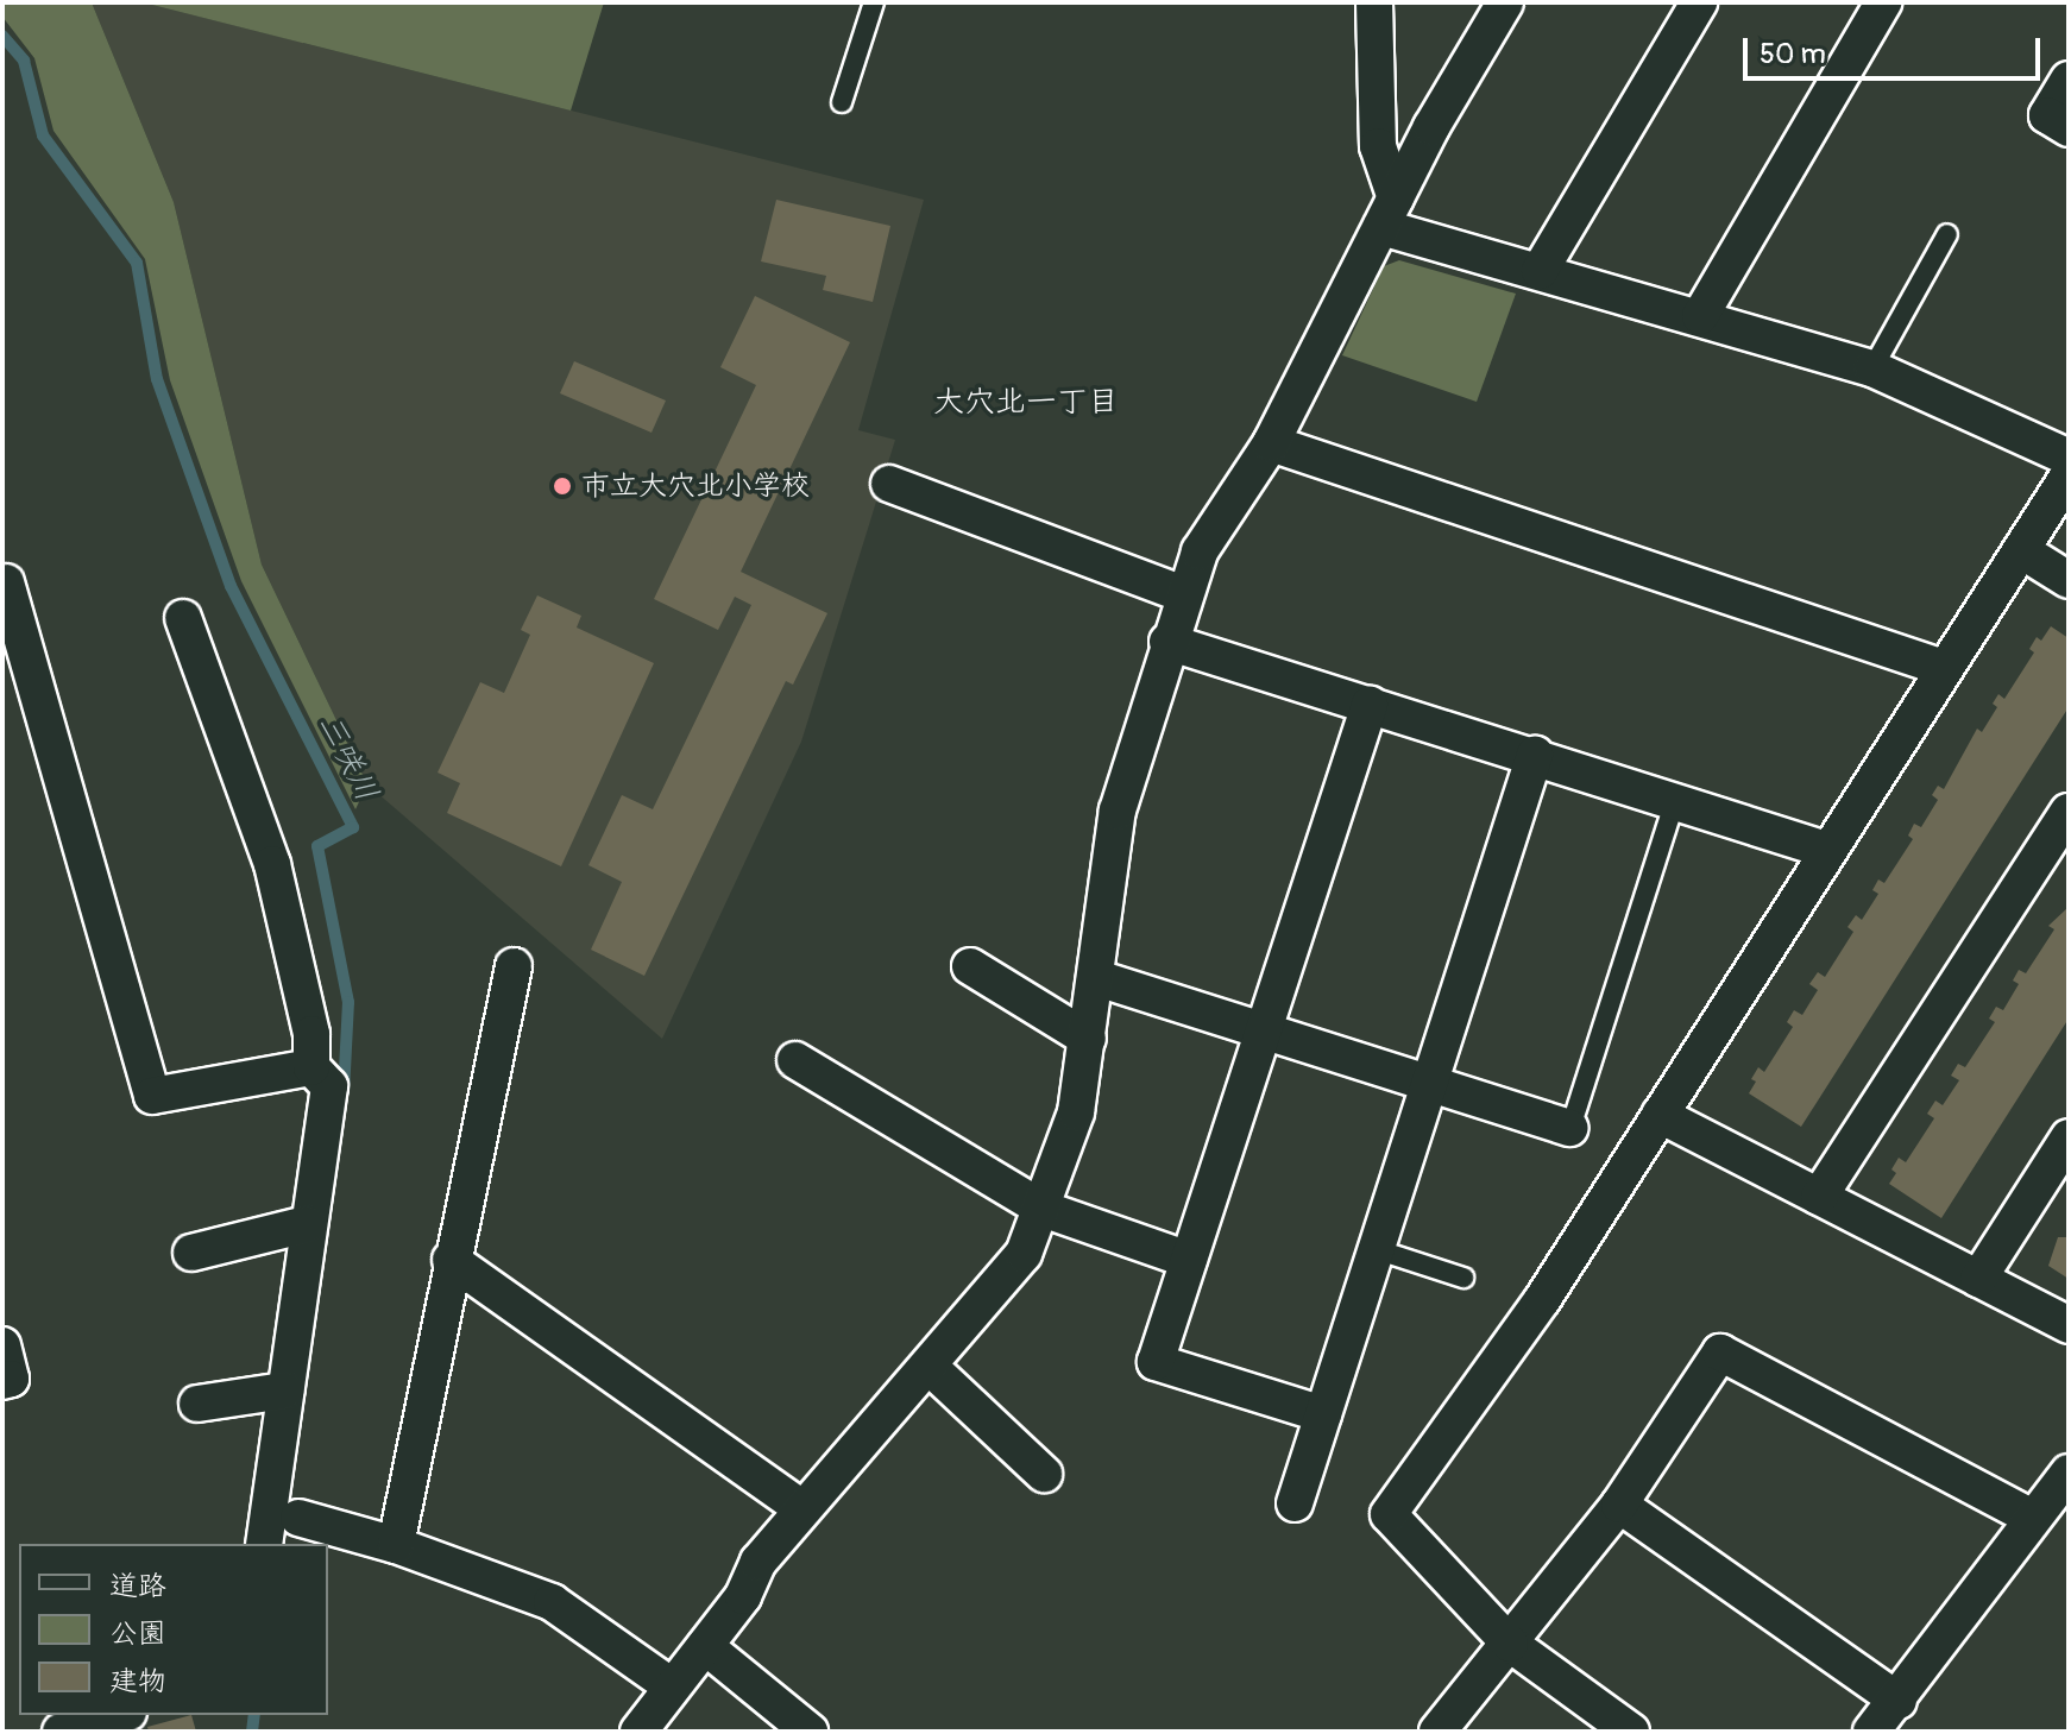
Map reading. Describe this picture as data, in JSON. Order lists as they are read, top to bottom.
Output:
{
  "districts": ["大穴北一丁目"],
  "water": ["三咲川"],
  "places": ["市立大穴北小学校"],
  "legend": ["道路", "公園", "建物"],
  "scale_bar": "50 m"
}
